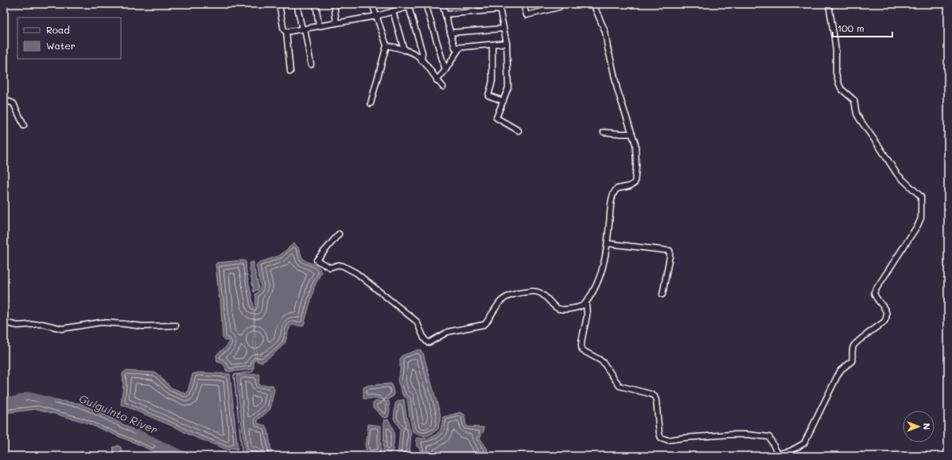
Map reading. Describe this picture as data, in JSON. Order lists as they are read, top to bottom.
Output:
{
  "water": ["Guiguinto River"],
  "legend": ["Road", "Water"],
  "scale_bar": "100 m",
  "north": "right"
}
